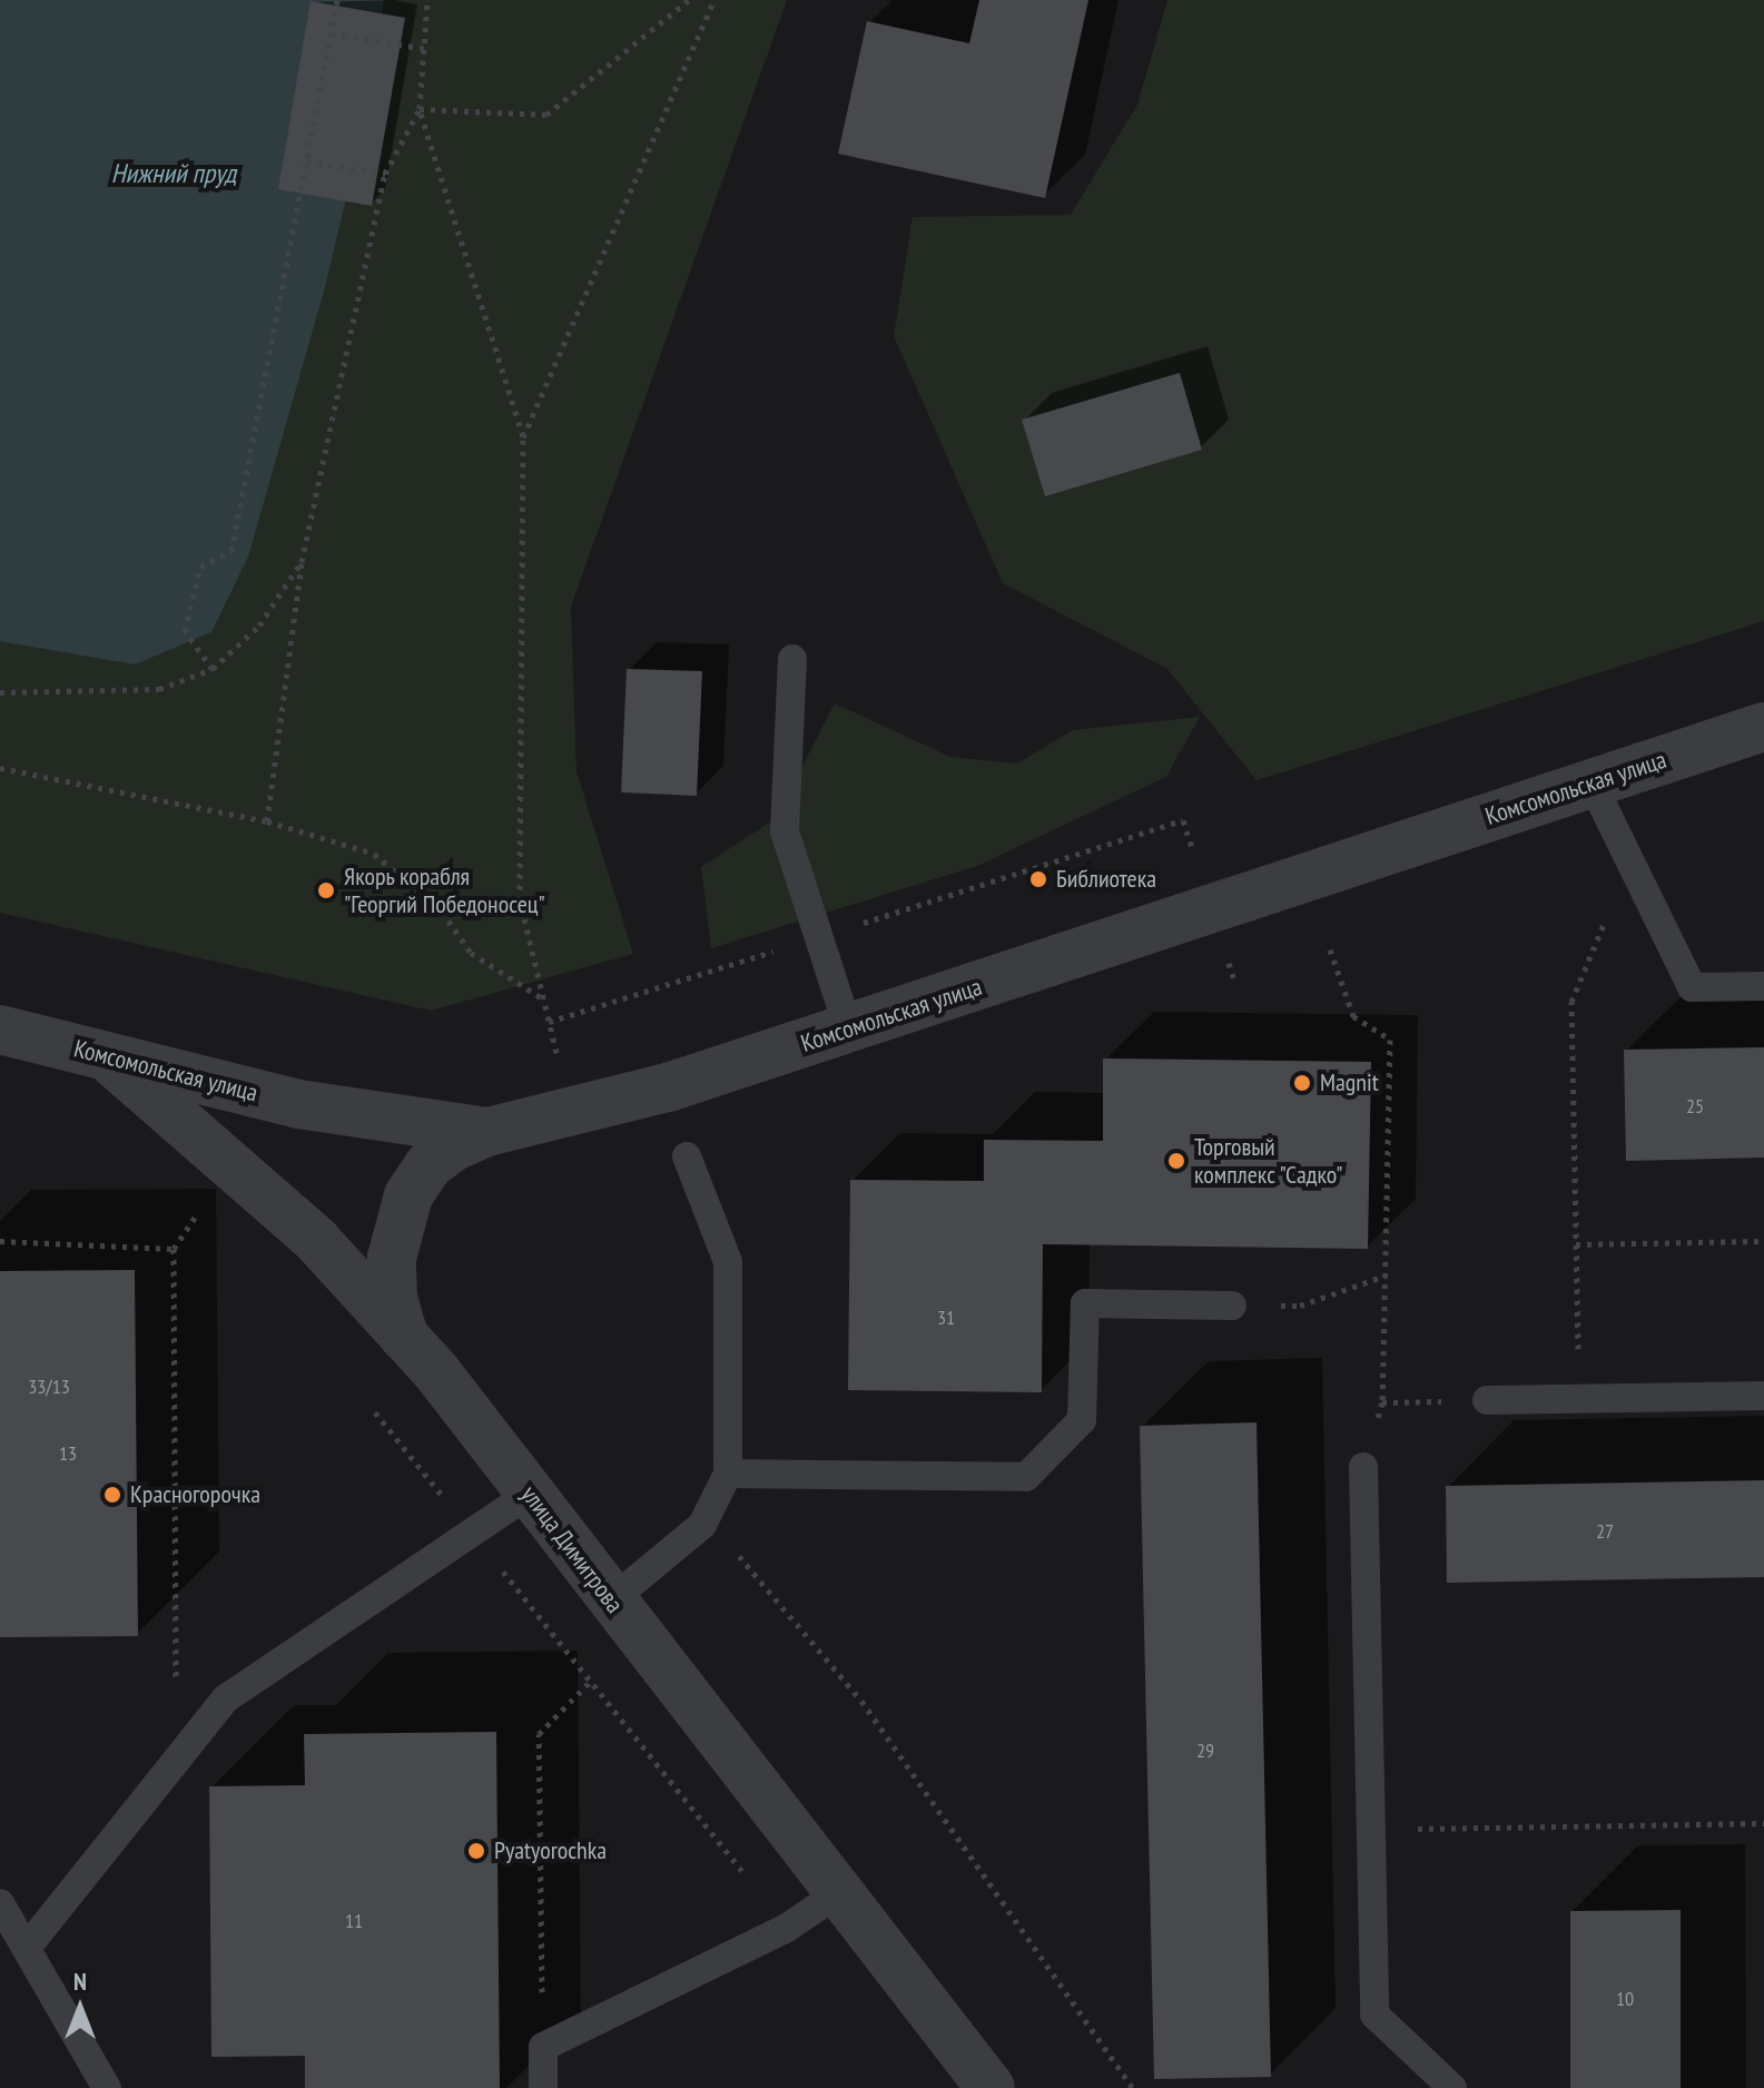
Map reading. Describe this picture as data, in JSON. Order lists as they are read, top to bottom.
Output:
{
  "streets": {
    "street": ["Комсомольская улица", "улица Димитрова"]
  },
  "crossings": [
    ["Комсомольская улица", "улица Димитрова"]
  ],
  "water": ["Нижний пруд"],
  "places": [
    "Библиотека",
    "Якорь корабля \"Георгий Победоносец\"",
    "Magnit",
    "Торговый комплекс \"Садко\"",
    "Красногорочка",
    "Pyatyorochka"
  ],
  "house_numbers": [
    "25",
    "31",
    "33/13",
    "13",
    "27",
    "29",
    "11",
    "10"
  ],
  "north": "top"
}
